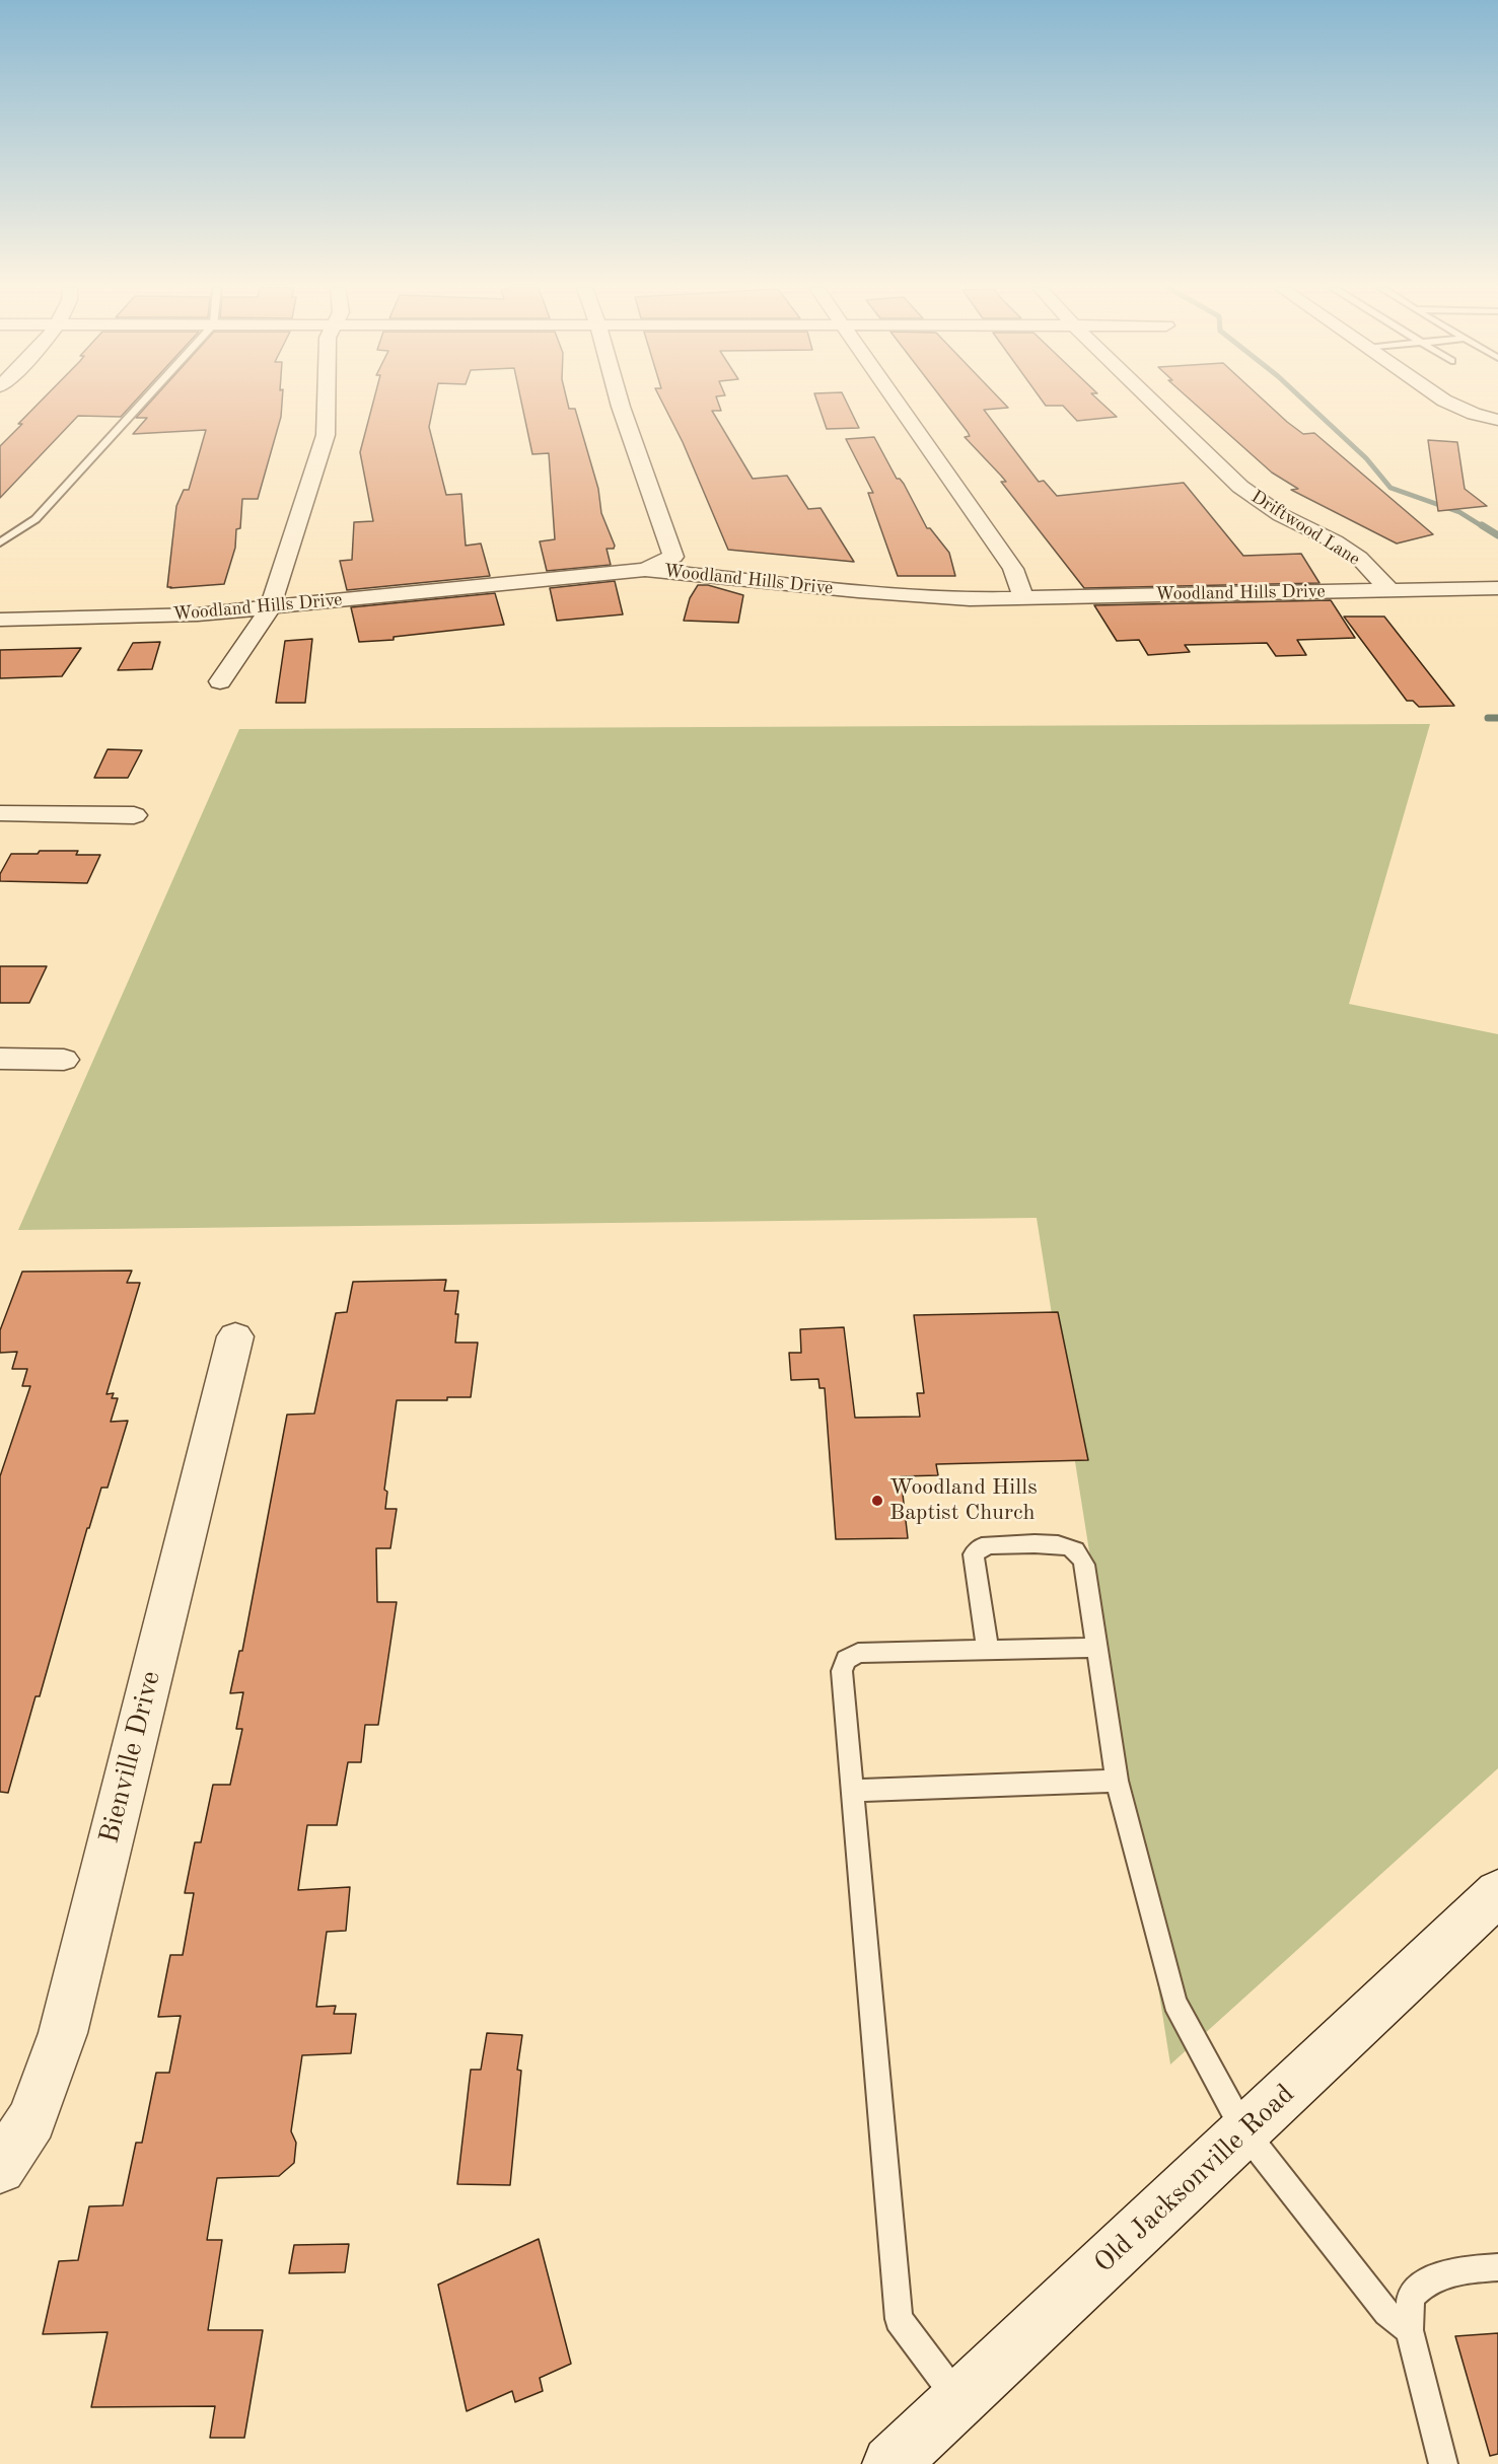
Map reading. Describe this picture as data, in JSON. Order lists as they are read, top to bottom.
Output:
{
  "streets": {
    "street": [
      "Driftwood Lane",
      "Woodland Hills Drive",
      "Bienville Drive",
      "Old Jacksonville Road"
    ]
  },
  "crossings": [
    ["Driftwood Lane", "Woodland Hills Drive"]
  ],
  "places": ["Woodland Hills Baptist Church"]
}
